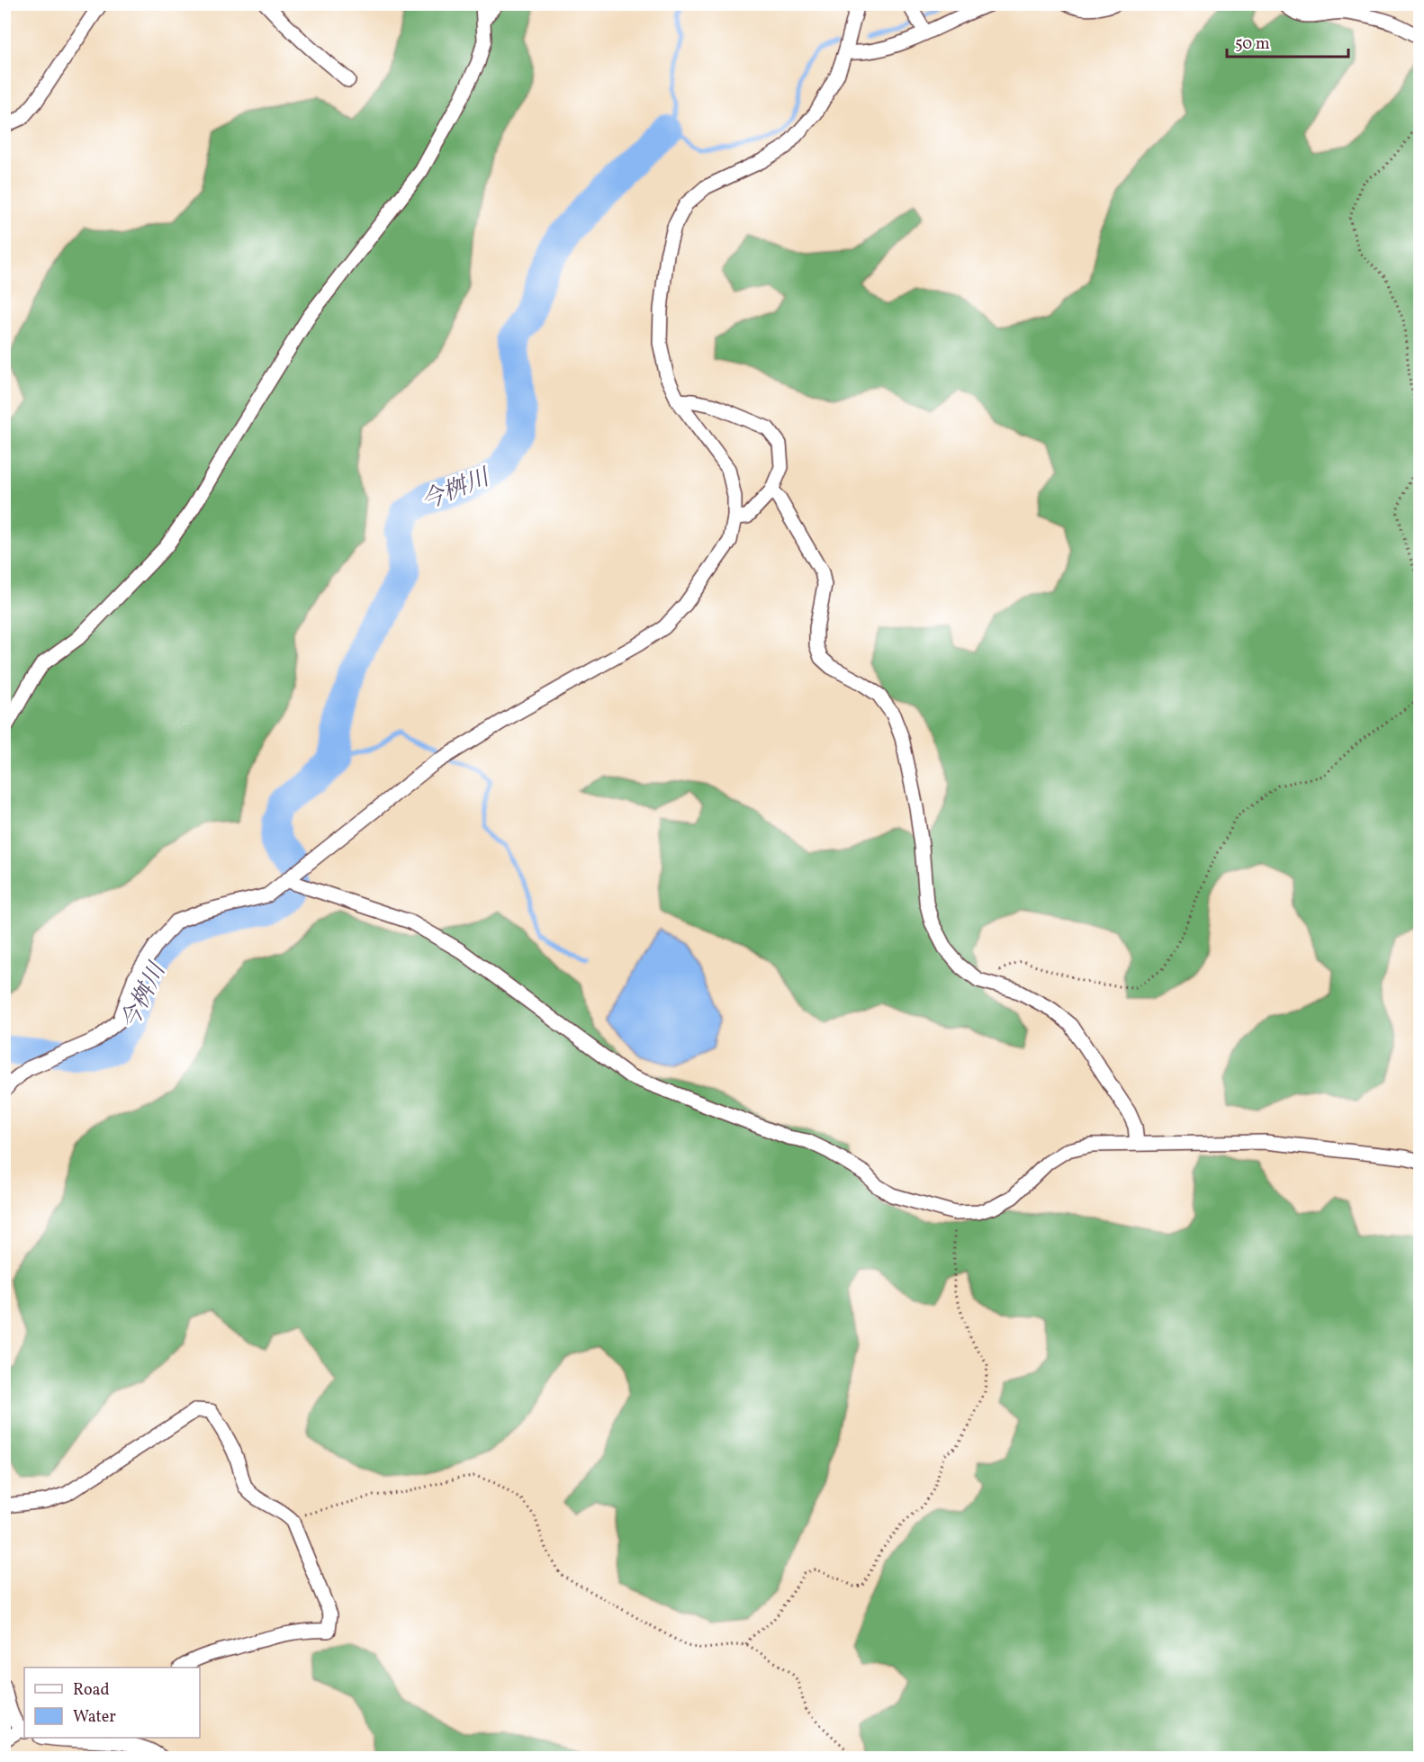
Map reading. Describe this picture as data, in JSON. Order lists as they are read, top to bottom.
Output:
{
  "water": ["今桝川"],
  "legend": ["Road", "Water"],
  "scale_bar": "50 m"
}
